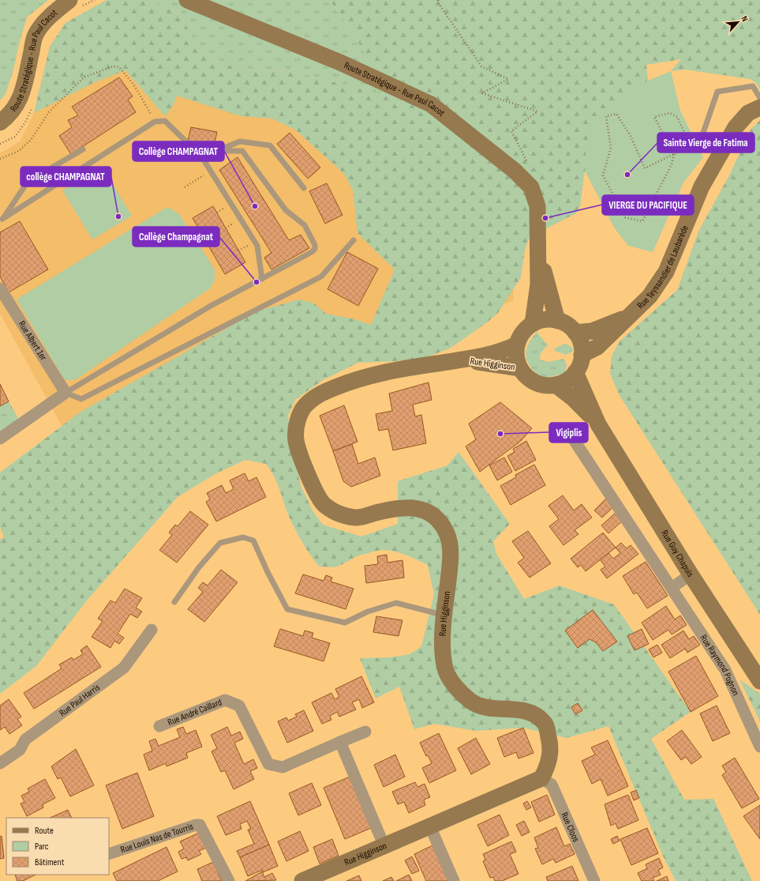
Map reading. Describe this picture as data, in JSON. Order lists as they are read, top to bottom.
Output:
{
  "streets": {
    "street": [
      "Route Stratégique - Rue Paul Cacot",
      "Rue Teyssandier de Laubarède",
      "Rue Albert 1er",
      "Rue Higginson",
      "Rue Guy Chapuis",
      "Rue Raymond Pognon",
      "Rue Paul Harris",
      "Rue André Caillard",
      "Rue Cloos",
      "Rue Louis Nas de Tourris"
    ]
  },
  "crossings": [
    ["Route Stratégique - Rue Paul Cacot", "Rue Teyssandier de Laubarède"],
    ["Route Stratégique - Rue Paul Cacot", "Rue Higginson"],
    ["Route Stratégique - Rue Paul Cacot", "Rue Guy Chapuis"],
    ["Rue Teyssandier de Laubarède", "Rue Higginson"],
    ["Rue Teyssandier de Laubarède", "Rue Guy Chapuis"],
    ["Rue Higginson", "Rue Guy Chapuis"],
    ["Rue Higginson", "Rue Cloos"]
  ],
  "places": [
    "Sainte Vierge de Fatima",
    "Collège CHAMPAGNAT",
    "collège CHAMPAGNAT",
    "VIERGE DU PACIFIQUE",
    "Collège Champagnat",
    "Vigiplis"
  ],
  "legend": ["Route", "Parc", "Bâtiment"],
  "north": "top right"
}
